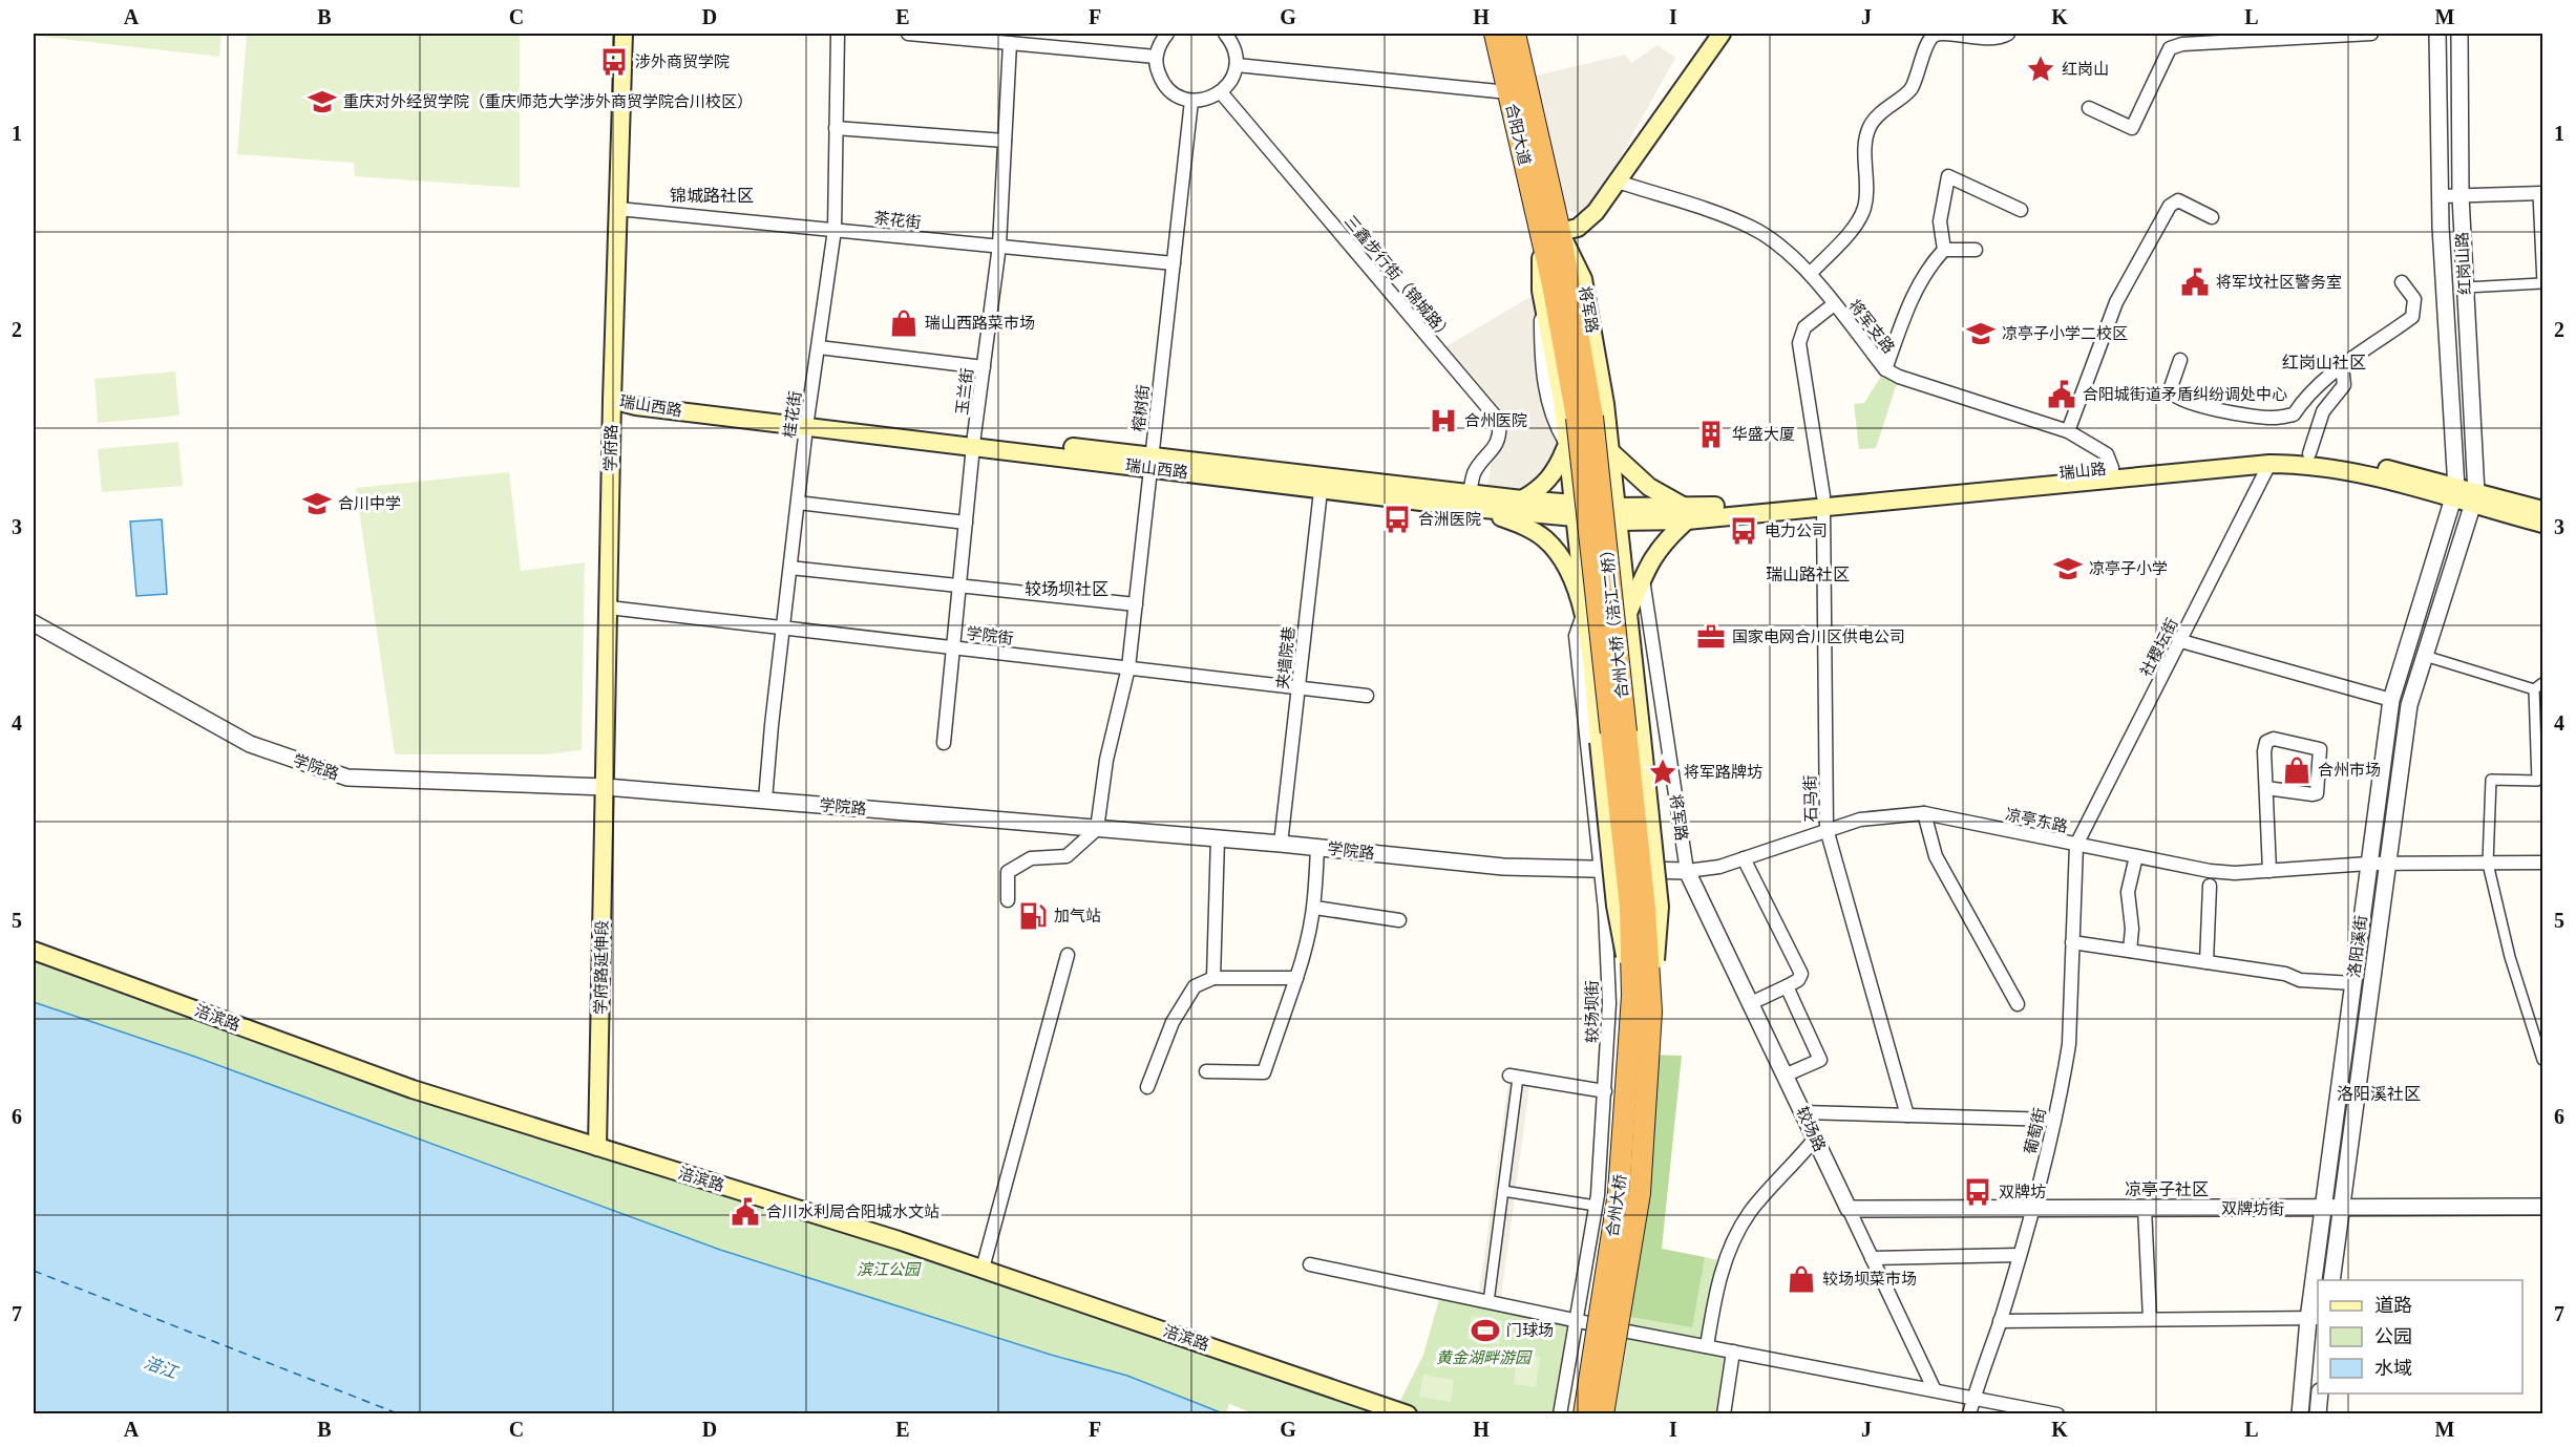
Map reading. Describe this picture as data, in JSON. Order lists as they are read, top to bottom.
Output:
{
  "streets": {
    "highway": ["合阳大道", "合州大桥（涪江二桥）", "合州大桥"],
    "main road": [
      "将军路",
      "瑞山西路",
      "学府路",
      "瑞山路",
      "学府路延伸段",
      "涪滨路"
    ],
    "street": [
      "茶花街",
      "红岗山路",
      "三鑫步行街（锦城路）",
      "将军支路",
      "玉兰街",
      "榕树街",
      "桂花街",
      "学院街",
      "社稷坛街",
      "夹墙院巷",
      "学院路",
      "石马街",
      "凉亭东路",
      "洛阳溪街",
      "较场坝街",
      "较场路",
      "葡萄街",
      "双牌坊街"
    ]
  },
  "crossings": [
    ["合阳大道", "将军路"],
    ["合阳大道", "合州大桥（涪江二桥）"],
    ["茶花街", "玉兰街"],
    ["茶花街", "榕树街"],
    ["茶花街", "桂花街"],
    ["茶花街", "学府路"],
    ["红岗山路", "瑞山路"],
    ["红岗山路", "洛阳溪街"],
    ["三鑫步行街（锦城路）", "瑞山西路"],
    ["将军路", "瑞山西路"],
    ["将军路", "瑞山路"],
    ["将军路", "合州大桥（涪江二桥）"],
    ["将军路", "学院路"],
    ["将军路", "凉亭东路"],
    ["将军路", "较场路"],
    ["将军路", "合州大桥"],
    ["将军支路", "瑞山路"],
    ["将军支路", "石马街"],
    ["玉兰街", "瑞山西路"],
    ["玉兰街", "学院街"],
    ["瑞山西路", "榕树街"],
    ["瑞山西路", "桂花街"],
    ["瑞山西路", "学府路"],
    ["瑞山西路", "瑞山路"],
    ["瑞山西路", "夹墙院巷"],
    ["榕树街", "学院街"],
    ["榕树街", "学院路"],
    ["桂花街", "学院街"],
    ["桂花街", "学院路"],
    ["学府路", "学院街"],
    ["学府路", "学院路"],
    ["学府路", "学府路延伸段"],
    ["瑞山路", "社稷坛街"],
    ["瑞山路", "石马街"],
    ["瑞山路", "洛阳溪街"],
    ["合州大桥（涪江二桥）", "合州大桥"],
    ["学院街", "夹墙院巷"],
    ["社稷坛街", "凉亭东路"],
    ["社稷坛街", "葡萄街"],
    ["夹墙院巷", "学院路"],
    ["学院路", "凉亭东路"],
    ["学院路", "学府路延伸段"],
    ["学院路", "较场坝街"],
    ["学院路", "较场路"],
    ["石马街", "凉亭东路"],
    ["凉亭东路", "洛阳溪街"],
    ["凉亭东路", "较场路"],
    ["凉亭东路", "葡萄街"],
    ["洛阳溪街", "双牌坊街"],
    ["学府路延伸段", "涪滨路"],
    ["较场路", "双牌坊街"],
    ["葡萄街", "双牌坊街"]
  ],
  "districts": [
    "锦城路社区",
    "红岗山社区",
    "瑞山路社区",
    "较场坝社区",
    "洛阳溪社区",
    "凉亭子社区"
  ],
  "water": ["涪江"],
  "parks": ["滨江公园", "黄金湖畔游园"],
  "places": {
    "bus stop": [
      "涉外商贸学院",
      "合洲医院",
      "电力公司",
      "双牌坊"
    ],
    "place": ["红岗山", "将军路牌坊"],
    "school or university": [
      "重庆对外经贸学院（重庆师范大学涉外商贸学院合川校区）",
      "凉亭子小学二校区",
      "合川中学",
      "凉亭子小学"
    ],
    "public building": ["将军坟社区警务室", "合阳城街道矛盾纠纷调处中心", "合川水利局合阳城水文站"],
    "shop": ["瑞山西路菜市场", "合州市场", "较场坝菜市场"],
    "hospital": ["合州医院"],
    "building": ["华盛大厦"],
    "office": ["国家电网合川区供电公司"],
    "fuel station": ["加气站"],
    "sports": ["门球场"]
  },
  "legend": ["道路", "公园", "水域"],
  "grid": {
    "columns": [
      "A",
      "B",
      "C",
      "D",
      "E",
      "F",
      "G",
      "H",
      "I",
      "J",
      "K",
      "L",
      "M"
    ],
    "rows": [
      "1",
      "2",
      "3",
      "4",
      "5",
      "6",
      "7"
    ]
  }
}
